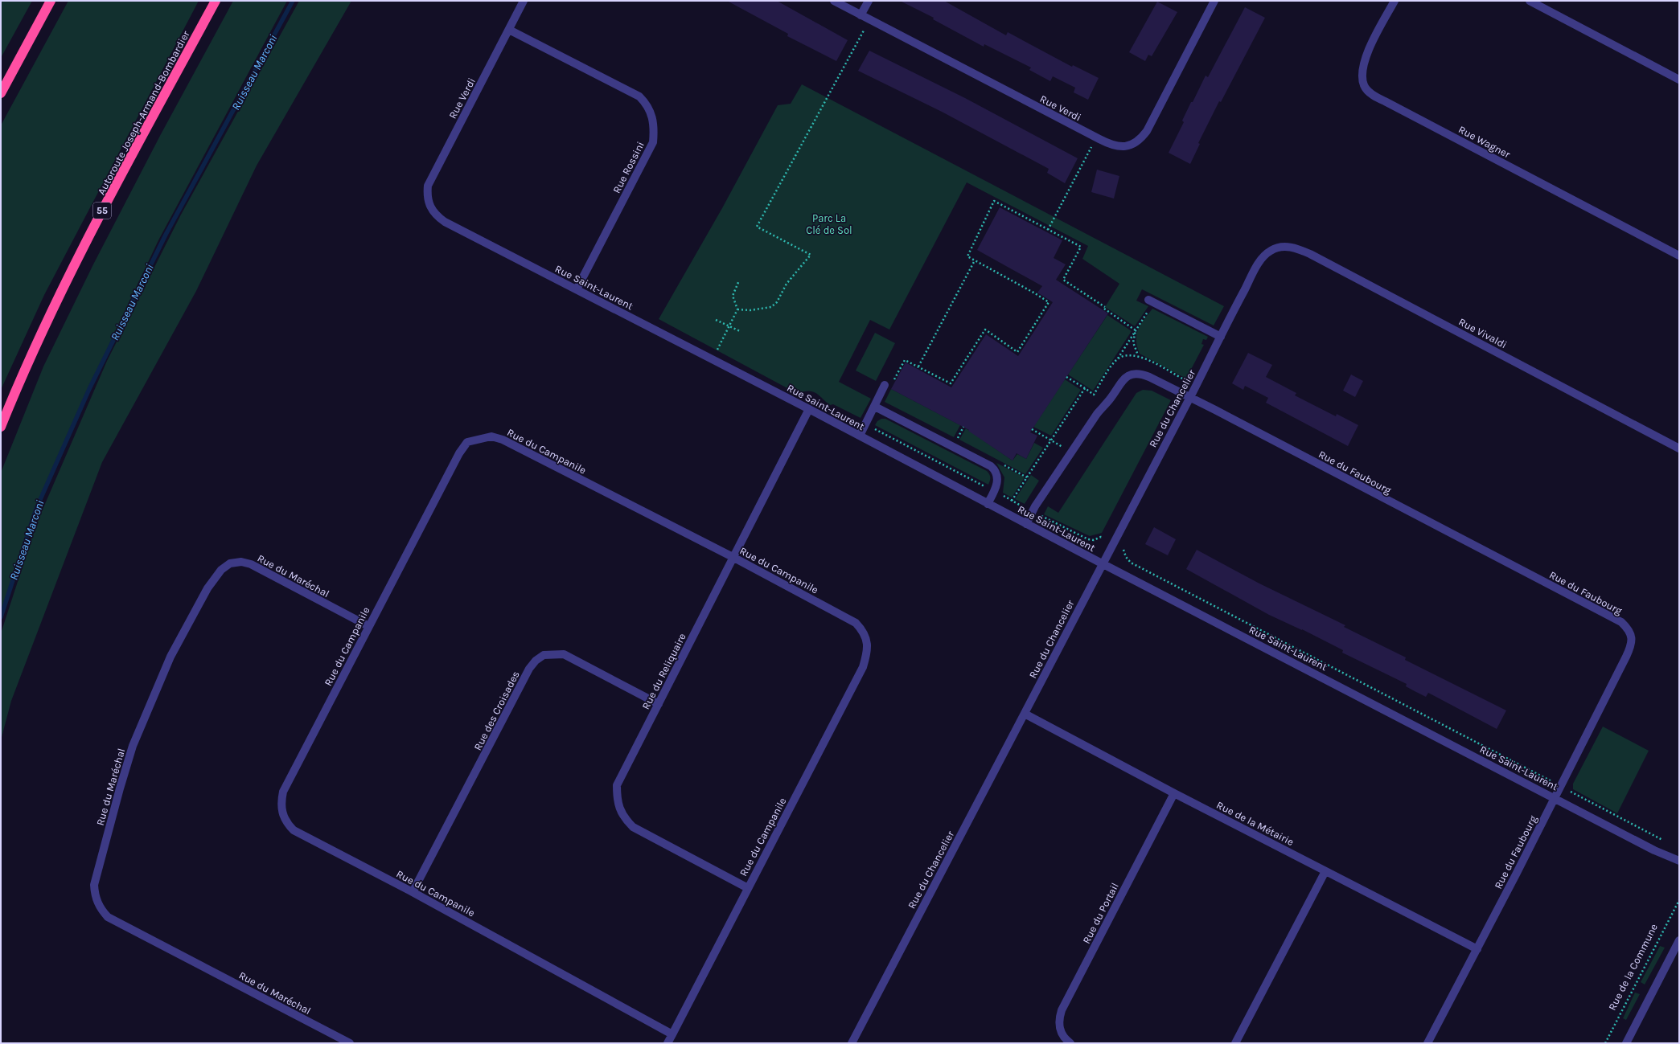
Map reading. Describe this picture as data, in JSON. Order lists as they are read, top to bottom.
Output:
{
  "streets": {
    "highway": ["Autoroute Joseph-Armand-Bombardier", "55"],
    "street": [
      "Rue Verdi",
      "Rue Wagner",
      "Rue Rossini",
      "Rue Saint-Laurent",
      "Rue Vivaldi",
      "Rue du Chancelier",
      "Rue du Campanile",
      "Rue du Faubourg",
      "Rue du Maréchal",
      "Rue du Reliquaire",
      "Rue des Croisades",
      "Rue de la Métairie",
      "Rue du Portail"
    ],
    "path": ["Rue de la Commune"]
  },
  "crossings": [
    ["Rue Verdi", "Rue Rossini"],
    ["Rue Verdi", "Rue Saint-Laurent"],
    ["Rue Rossini", "Rue Saint-Laurent"],
    ["Rue Saint-Laurent", "Rue du Chancelier"],
    ["Rue Saint-Laurent", "Rue du Faubourg"],
    ["Rue Saint-Laurent", "Rue du Reliquaire"],
    ["Rue Vivaldi", "Rue du Chancelier"],
    ["Rue du Chancelier", "Rue du Faubourg"],
    ["Rue du Chancelier", "Rue de la Métairie"],
    ["Rue du Campanile", "Rue du Maréchal"],
    ["Rue du Campanile", "Rue du Reliquaire"],
    ["Rue du Campanile", "Rue des Croisades"],
    ["Rue du Faubourg", "Rue de la Métairie"],
    ["Rue du Reliquaire", "Rue des Croisades"],
    ["Rue de la Métairie", "Rue du Portail"]
  ],
  "water": ["Ruisseau Marconi"],
  "parks": ["Parc La Clé de Sol"]
}
